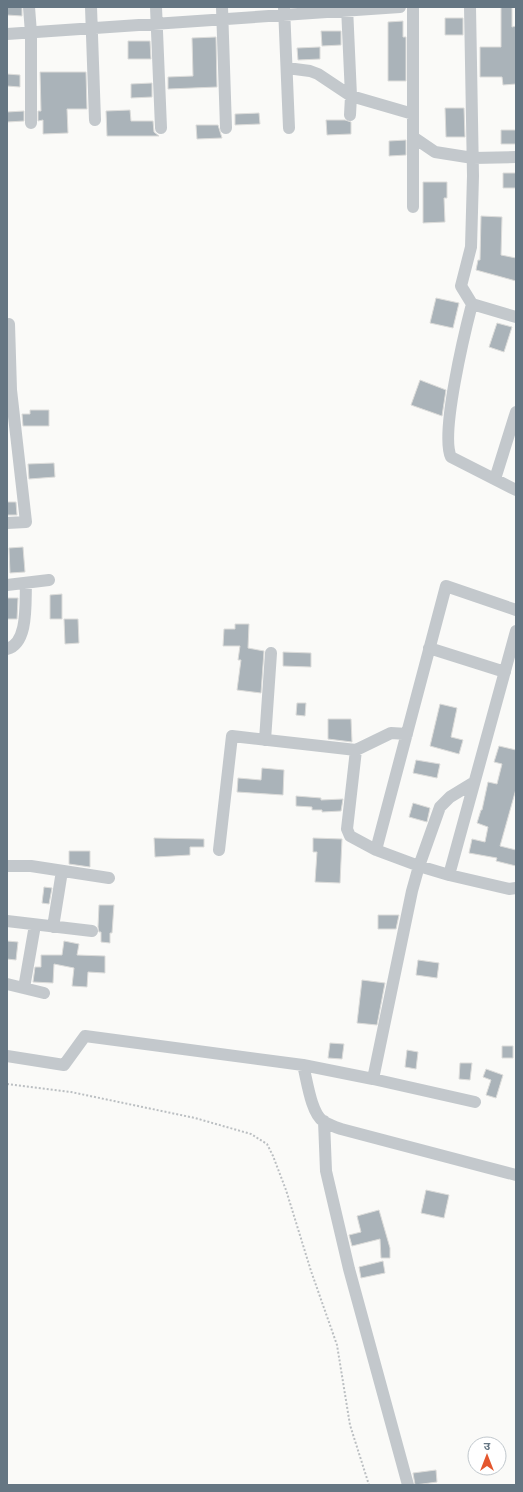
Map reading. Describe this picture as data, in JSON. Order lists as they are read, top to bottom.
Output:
{
  "north": "top"
}
